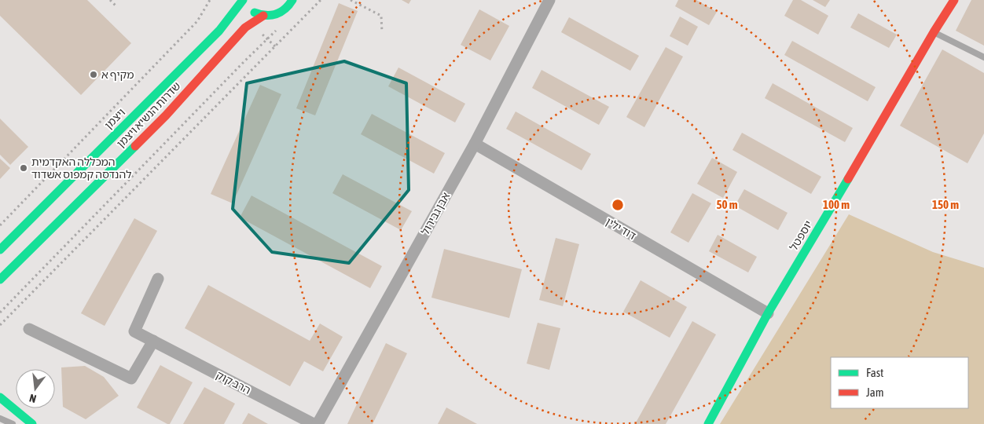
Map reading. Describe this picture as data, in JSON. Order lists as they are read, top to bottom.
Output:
{
  "streets": {
    "street": [
      "שדרות הנשיא ויצמן",
      "ויצמן",
      "אבן גבירול",
      "דוד ילין",
      "יוספטל",
      "הרב קוק"
    ]
  },
  "crossings": [
    ["אבן גבירול", "דוד ילין"],
    ["דוד ילין", "יוספטל"]
  ],
  "places": ["מקיף א", "המכללה האקדמית להנדסה קמפוס אשדוד"],
  "legend": ["Fast", "Jam"],
  "north": "bottom",
  "rings": ["50 m", "100 m", "150 m"]
}
